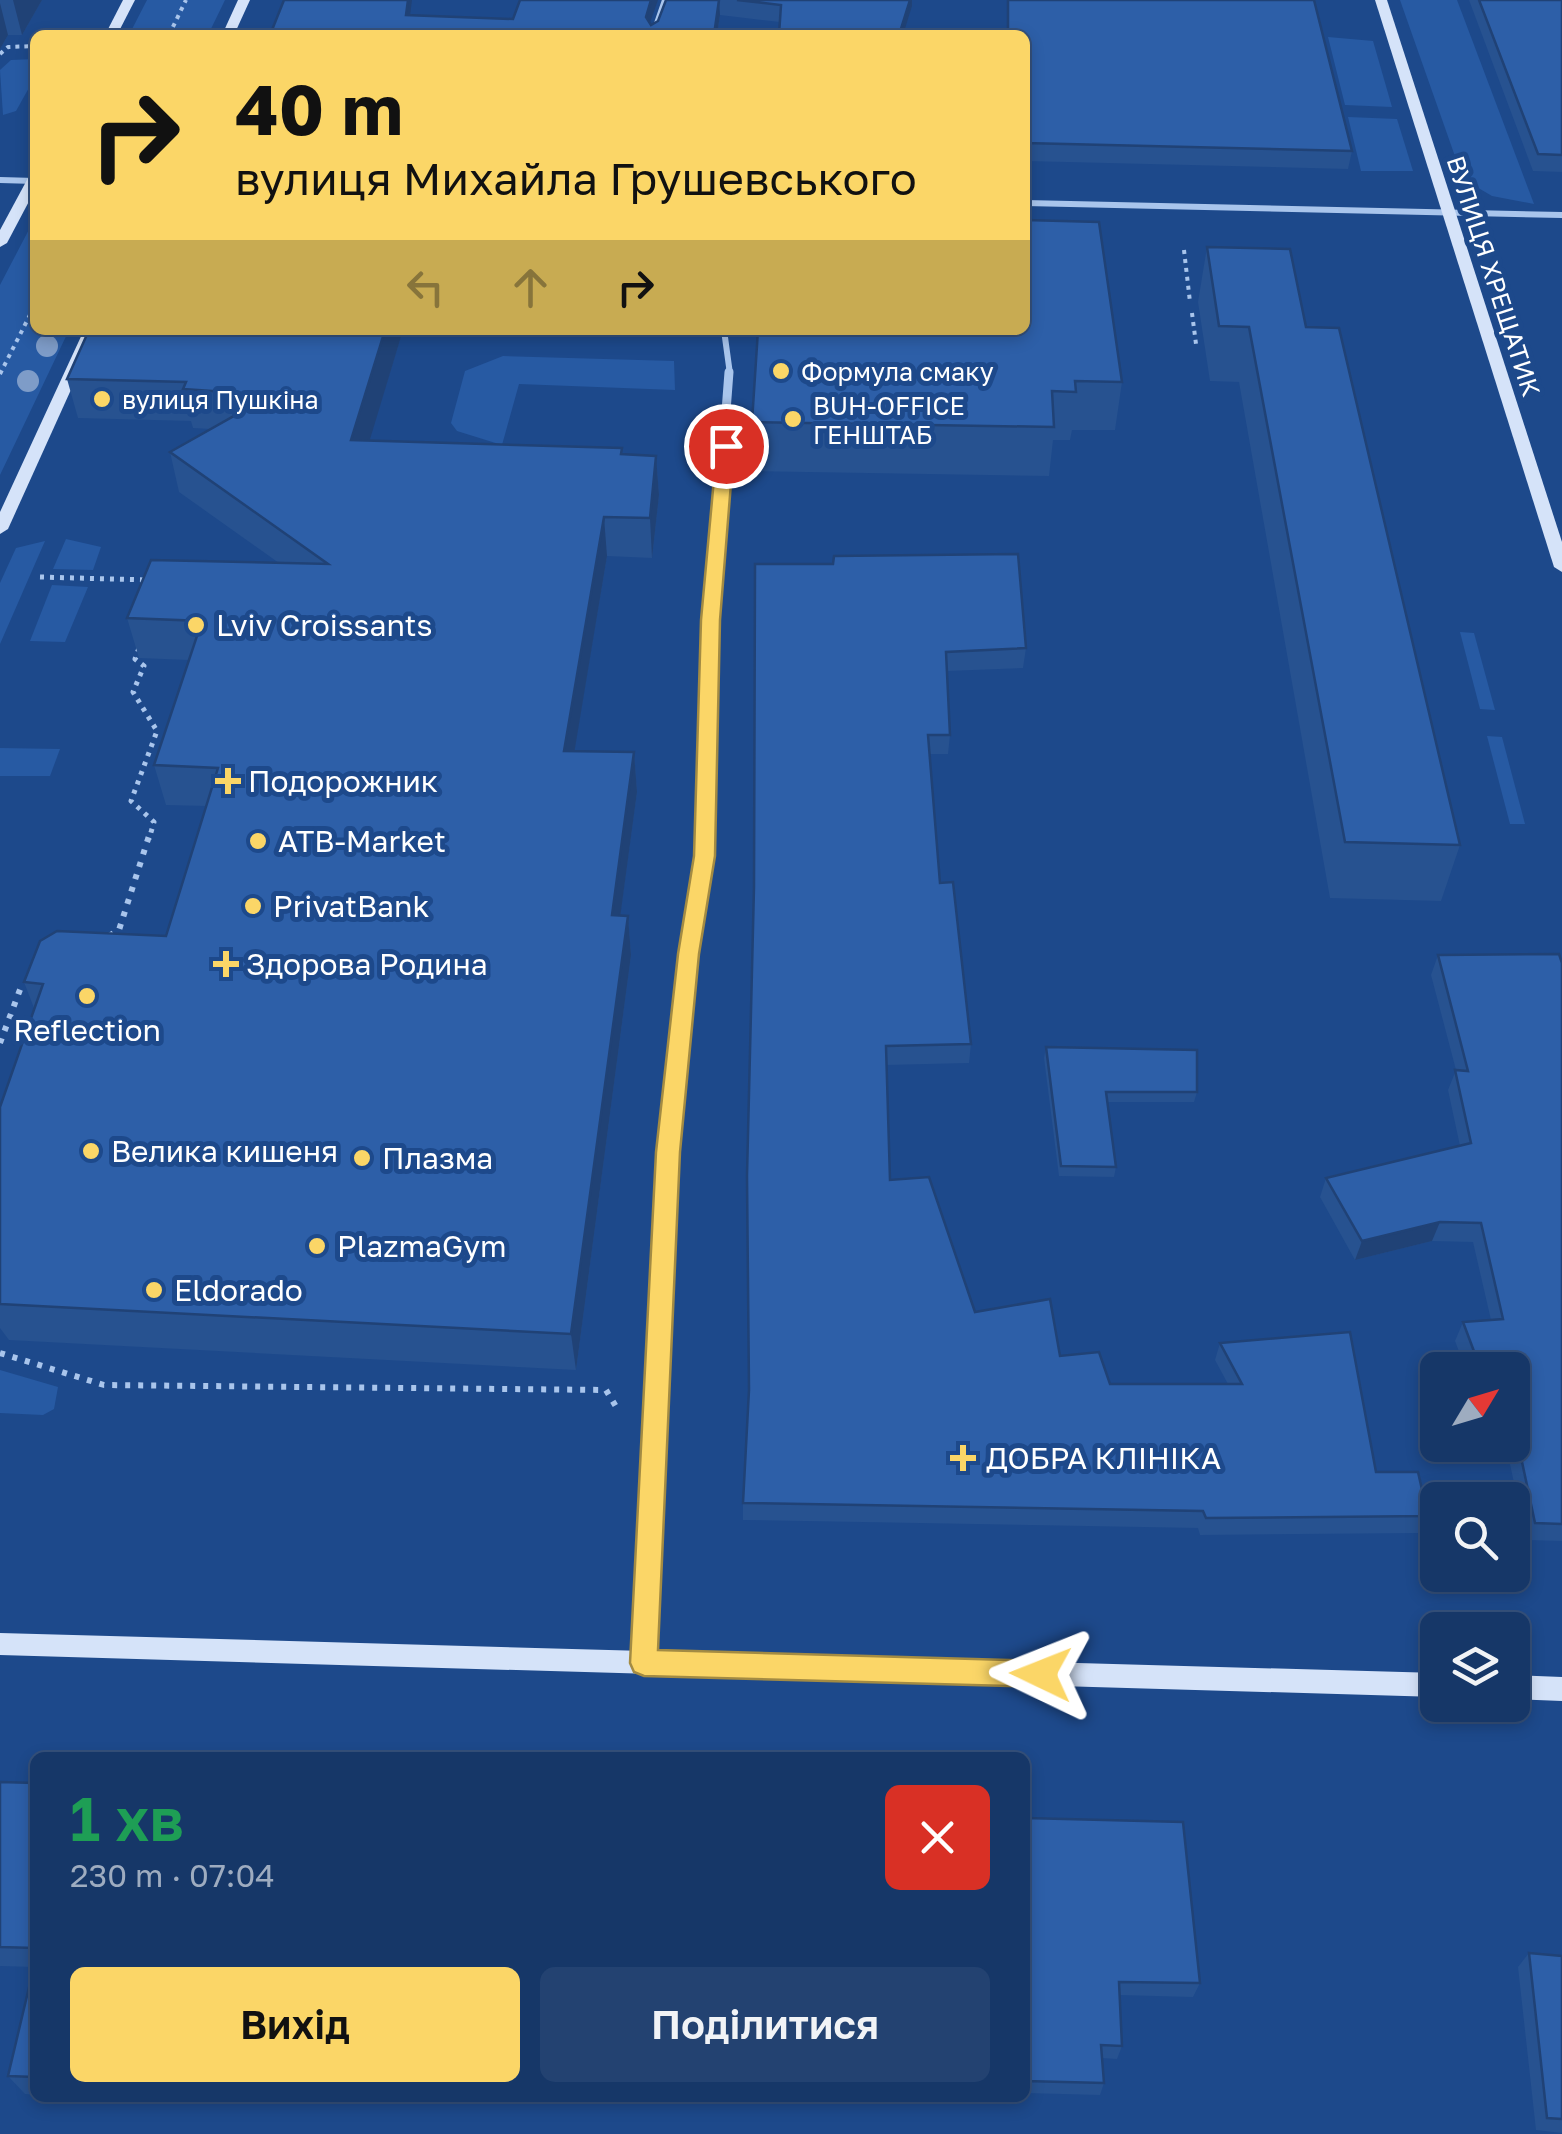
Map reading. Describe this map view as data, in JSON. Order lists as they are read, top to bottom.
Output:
{
  "streets": {
    "main road": ["ВУЛИЦЯ ХРЕЩАТИК"]
  },
  "places": {
    "other": [
      "Формула смаку",
      "вулиця Пушкіна",
      "BUH-OFFICE ГЕНШТАБ",
      "Lviv Croissants",
      "ATB-Market",
      "PrivatBank",
      "Reflection",
      "Велика кишеня",
      "Плазма",
      "PlazmaGym",
      "Eldorado"
    ],
    "health": ["Подорожник", "Здорова Родина", "ДОБРА КЛІНІКА"]
  },
  "north": "top right",
  "page": {
    "turn": ["40 m", "вулиця Михайла Грушевського"],
    "heading": ["1 хв", "230 m · 07:04"],
    "buttons": ["Вихід", "Поділитися"]
  }
}
